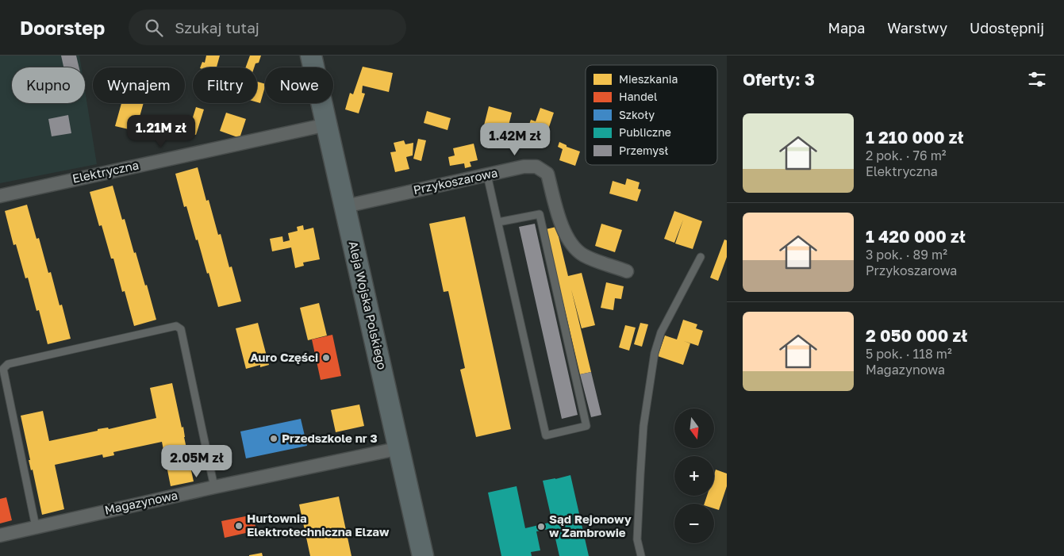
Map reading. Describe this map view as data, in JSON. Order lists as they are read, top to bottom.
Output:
{
  "streets": {
    "main road": ["Aleja Wojska Polskiego"],
    "street": ["Elektryczna", "Przykoszarowa", "Magazynowa"]
  },
  "crossings": [
    ["Elektryczna", "Aleja Wojska Polskiego"],
    ["Przykoszarowa", "Aleja Wojska Polskiego"],
    ["Aleja Wojska Polskiego", "Magazynowa"]
  ],
  "places": [
    "Auro Części",
    "Przedszkole nr 3",
    "Hurtownia Elektrotechniczna Elzaw",
    "Sąd Rejonowy w Zambrowie"
  ],
  "legend": [
    "Mieszkania",
    "Handel",
    "Szkoły",
    "Publiczne",
    "Przemysł"
  ],
  "north": "bottom",
  "page": {
    "header": "Doorstep",
    "search": "Szukaj tutaj",
    "nav": ["Mapa", "Warstwy", "Udostępnij"],
    "heading": "Oferty: 3",
    "chip": [
      "Kupno",
      "Wynajem",
      "Filtry",
      "Nowe"
    ],
    "list": [
      {
        "name": "1 210 000 zł",
        "note": "2 pok. · 76 m² · Elektryczna"
      },
      {
        "name": "1 420 000 zł",
        "note": "3 pok. · 89 m² · Przykoszarowa"
      },
      {
        "name": "2 050 000 zł",
        "note": "5 pok. · 118 m² · Magazynowa"
      }
    ],
    "price": ["1.21M zł", "1.42M zł", "2.05M zł"],
    "map_buttons": ["+", "−"]
  }
}
